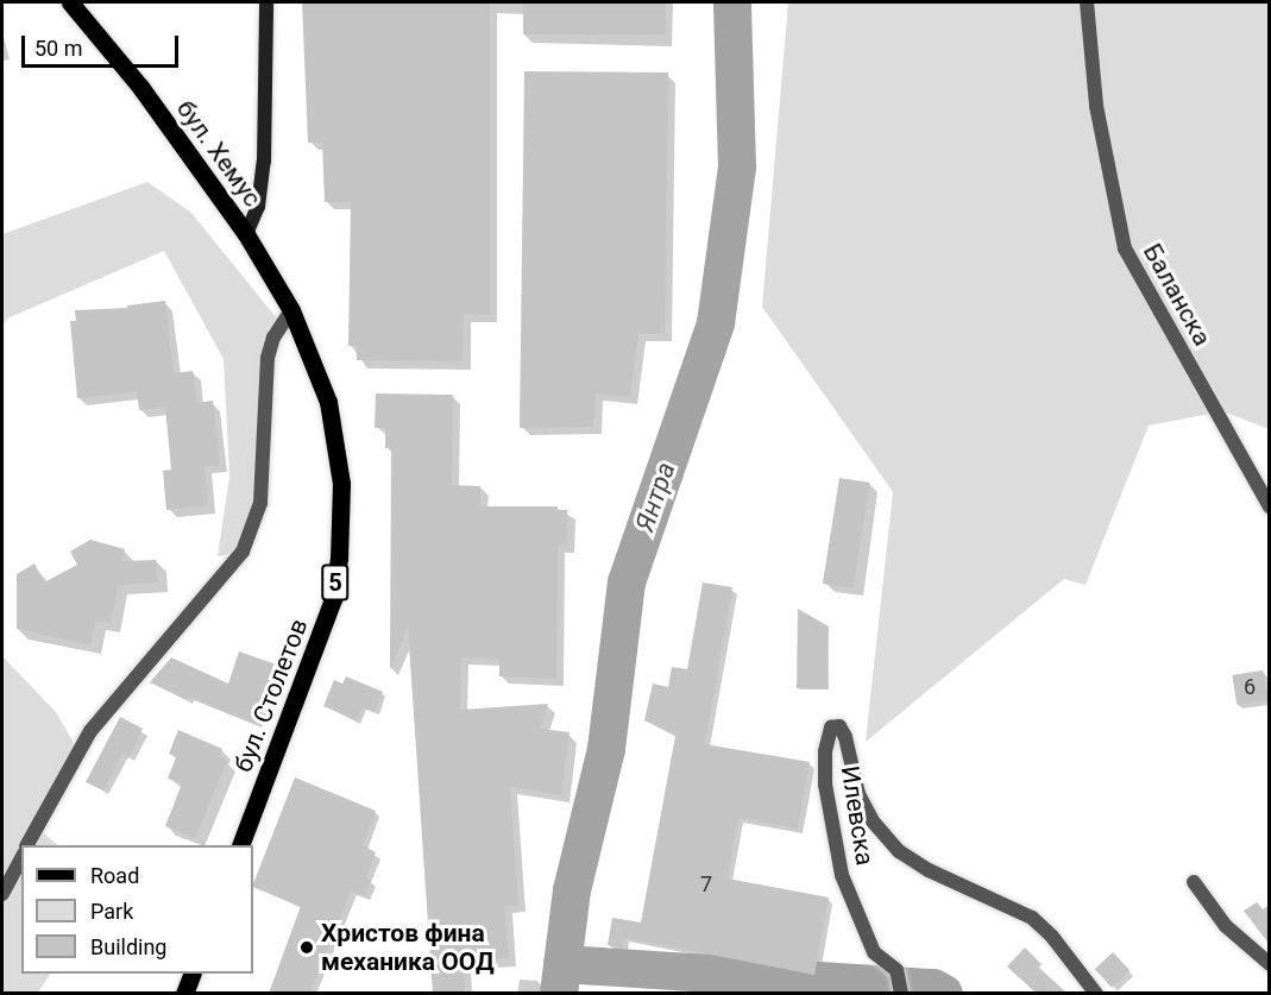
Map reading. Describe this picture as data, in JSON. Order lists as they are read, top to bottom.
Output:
{
  "streets": {
    "main road": ["бул. Хемус", "5", "бул. Столетов"],
    "street": ["Баланска", "Илевска"]
  },
  "crossings": [
    ["бул. Хемус", "5"],
    ["5", "бул. Столетов"]
  ],
  "water": ["Янтра"],
  "places": ["Христов фина механика ООД"],
  "house_numbers": ["6", "7"],
  "legend": ["Road", "Park", "Building"],
  "scale_bar": "50 m"
}
